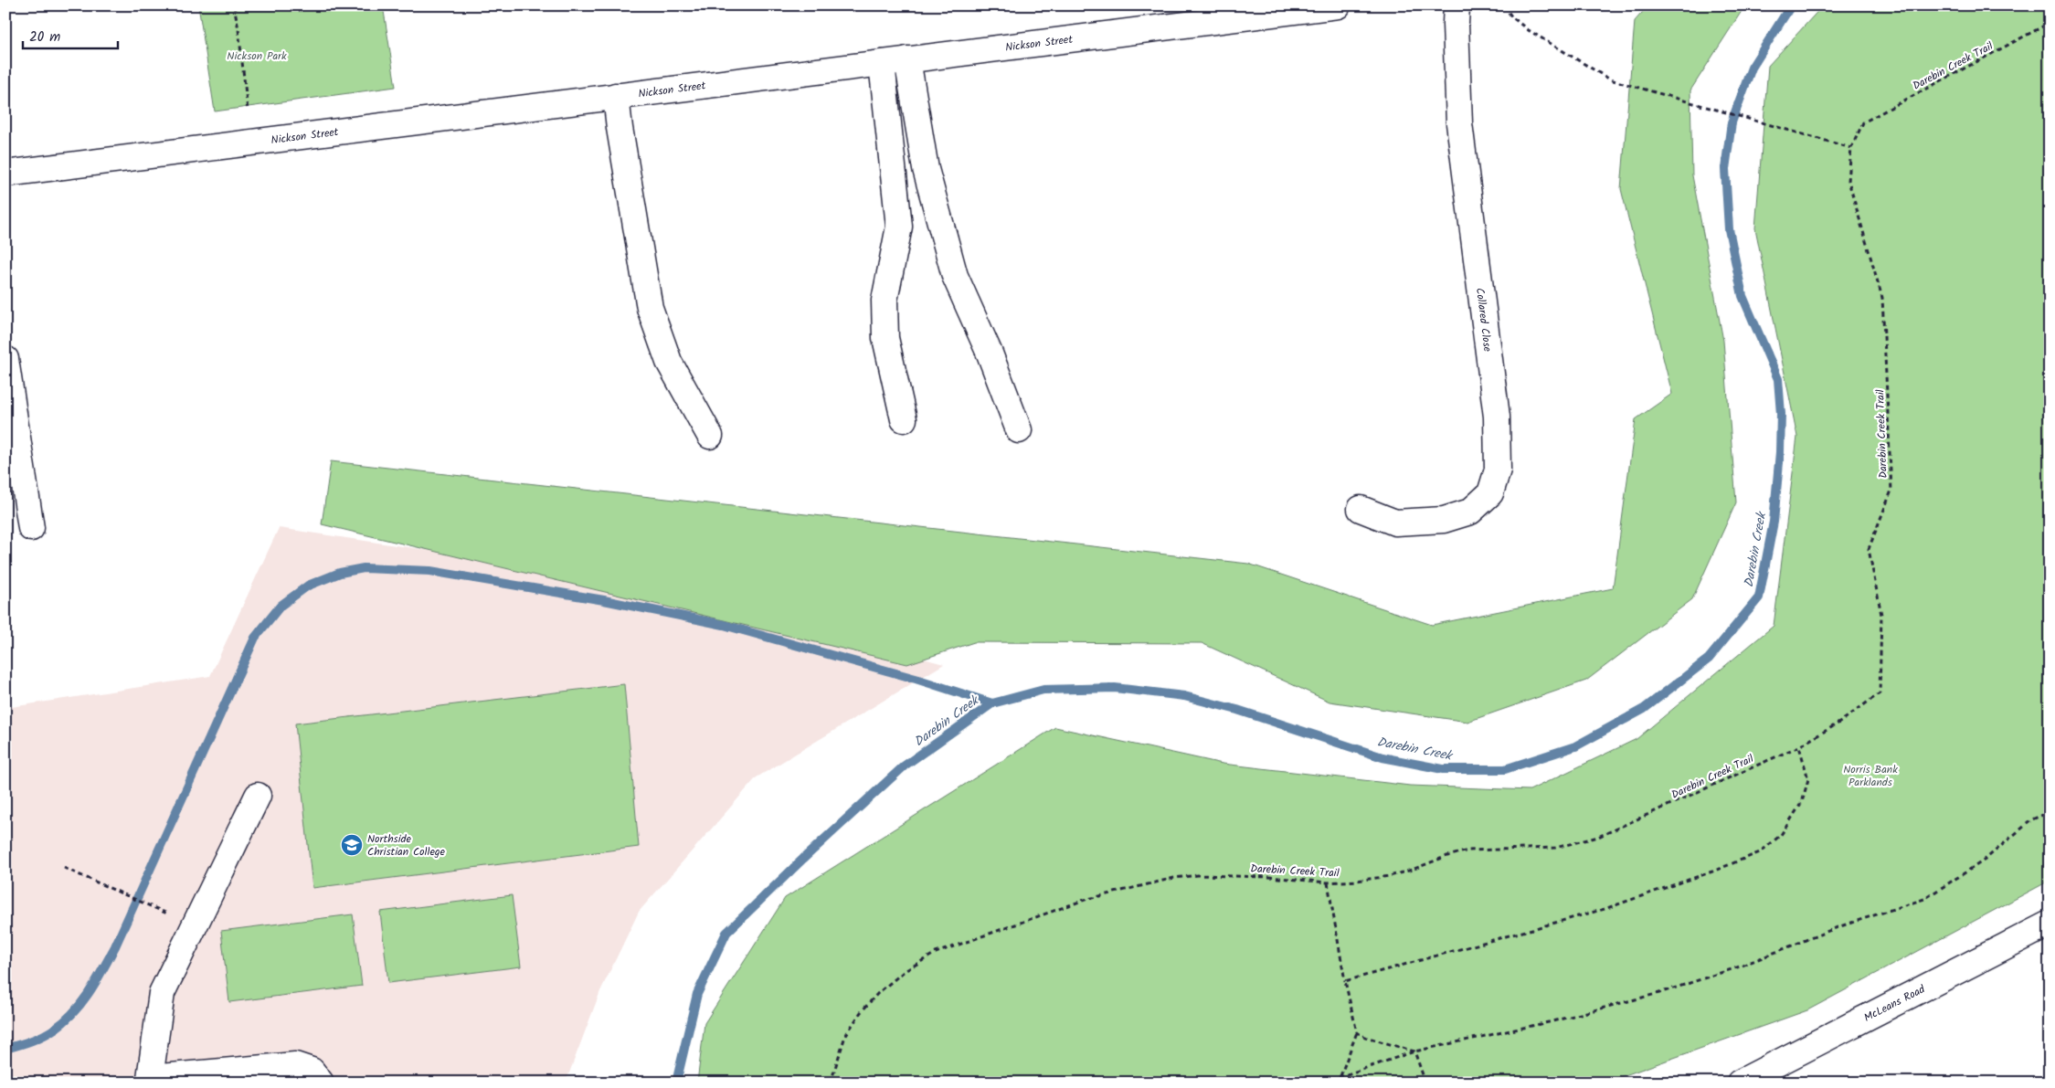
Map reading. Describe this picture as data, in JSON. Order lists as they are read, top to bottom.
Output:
{
  "streets": {
    "street": ["Nickson Street", "Collared Close", "McLeans Road"],
    "path": ["Darebin Creek Trail"]
  },
  "water": ["Darebin Creek"],
  "parks": ["Nickson Park", "Norris Bank Parklands"],
  "places": {
    "school or university": ["Northside Christian College"]
  },
  "scale_bar": "20 m"
}
